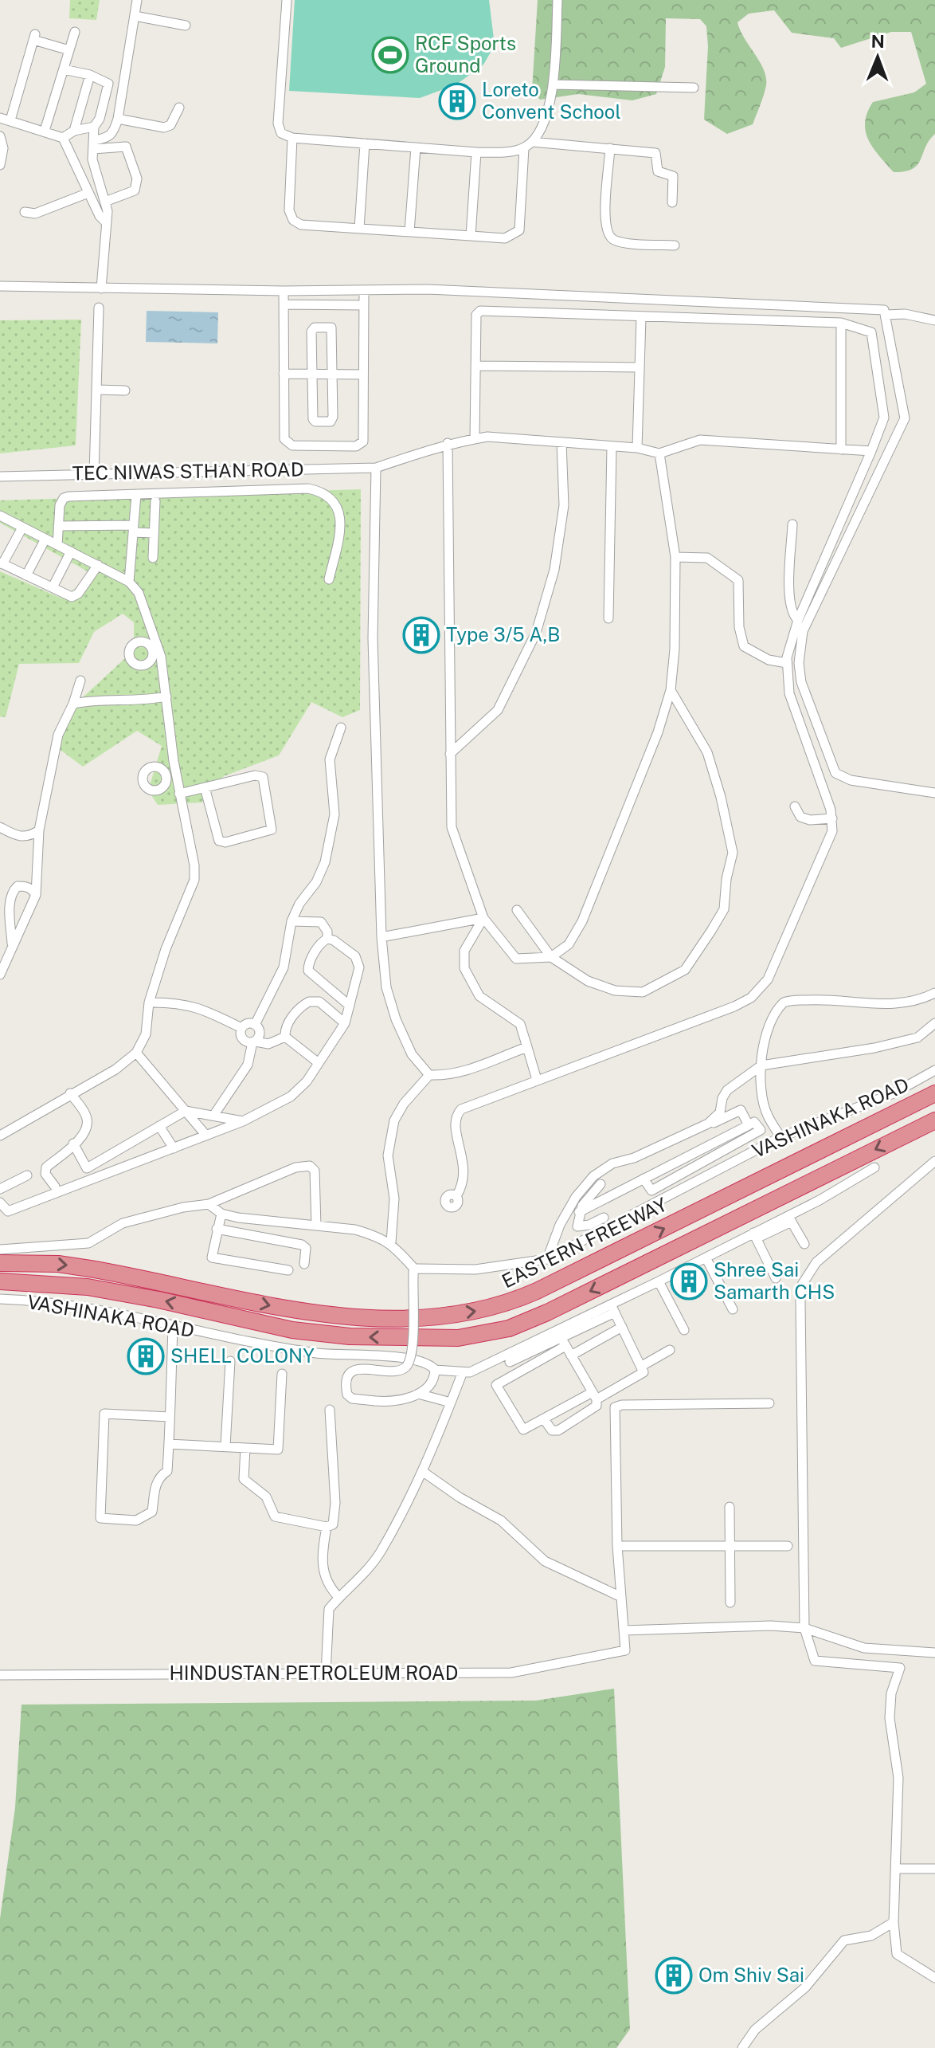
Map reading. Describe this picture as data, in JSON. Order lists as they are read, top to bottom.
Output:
{
  "streets": {
    "highway": ["EASTERN FREEWAY"],
    "street": ["TEC NIWAS STHAN ROAD", "VASHINAKA ROAD", "HINDUSTAN PETROLEUM ROAD"]
  },
  "places": {
    "sports": ["RCF Sports Ground"],
    "building": [
      "Loreto Convent School",
      "Type 3/5 A,B",
      "Shree Sai Samarth CHS",
      "SHELL COLONY",
      "Om Shiv Sai"
    ]
  },
  "north": "top"
}
